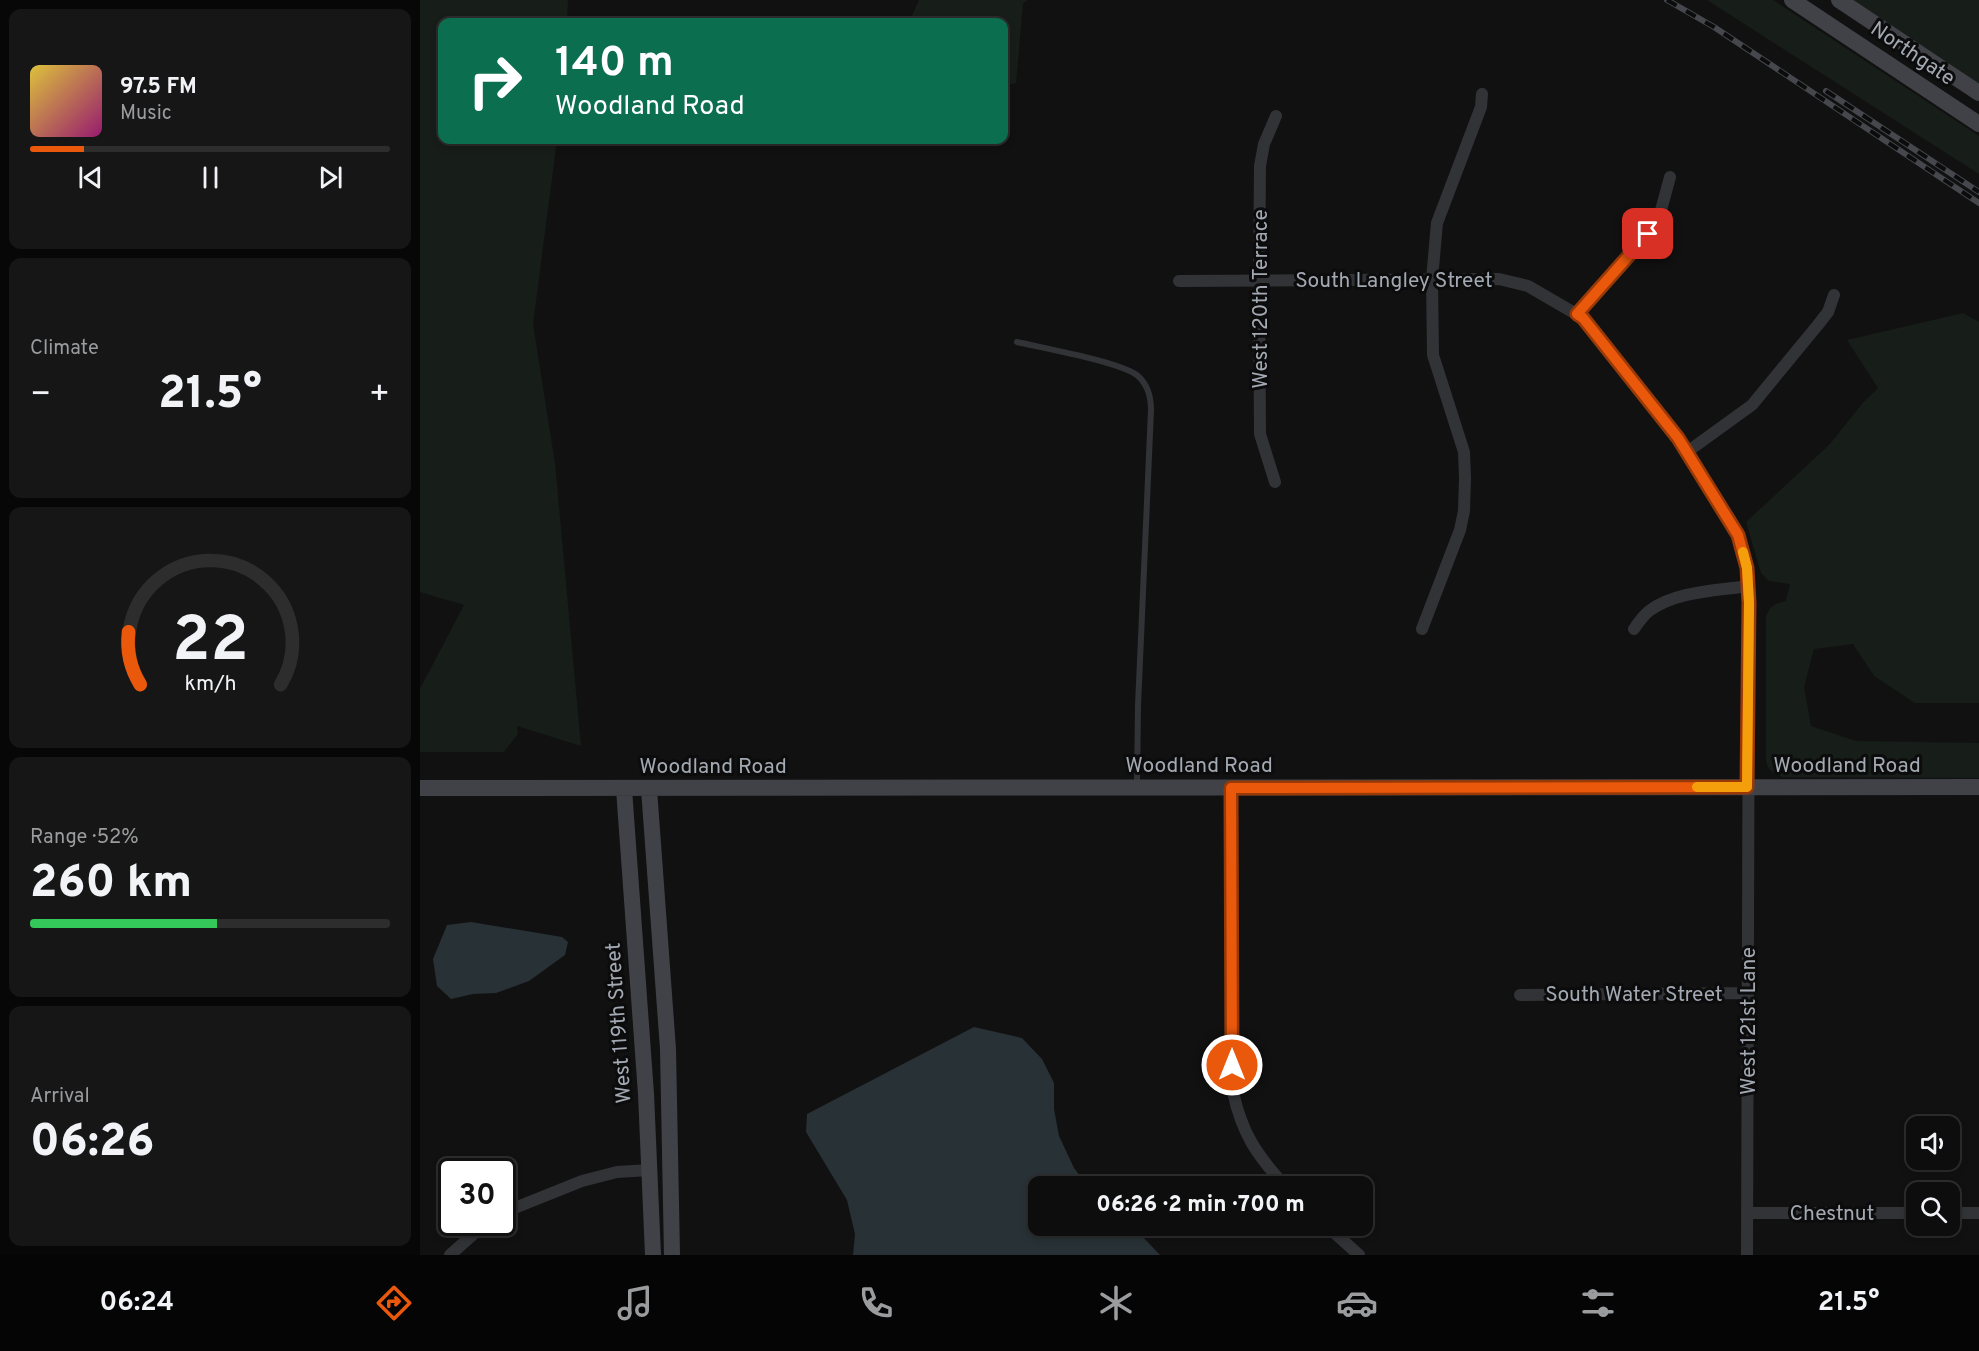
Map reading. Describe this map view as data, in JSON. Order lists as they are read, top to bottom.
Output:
{
  "streets": {
    "main road": ["Northgate", "Woodland Road", "West 119th Street"],
    "street": [
      "South Langley Street",
      "West 120th Terrace",
      "South Water Street",
      "West 121st Lane",
      "Chestnut"
    ]
  },
  "crossings": [
    ["South Langley Street", "West 120th Terrace"],
    ["South Langley Street", "Woodland Road"],
    ["South Langley Street", "West 121st Lane"],
    ["Woodland Road", "West 121st Lane"],
    ["Woodland Road", "West 119th Street"],
    ["South Water Street", "West 121st Lane"],
    ["West 121st Lane", "Chestnut"]
  ],
  "page": {
    "turn": ["140 m", "Woodland Road"],
    "song": ["97.5 FM", "Music"],
    "tile": [
      "Climate",
      ["Range · 52%", "260 km"],
      ["Arrival", "06:26"]
    ],
    "heat": ["−", "21.5°", "+"],
    "limit": "30",
    "trip": "06:26 · 2 min · 700 m",
    "tabs": ["06:24", "21.5°"],
    "gauge": ["22", "km/h"]
  }
}
